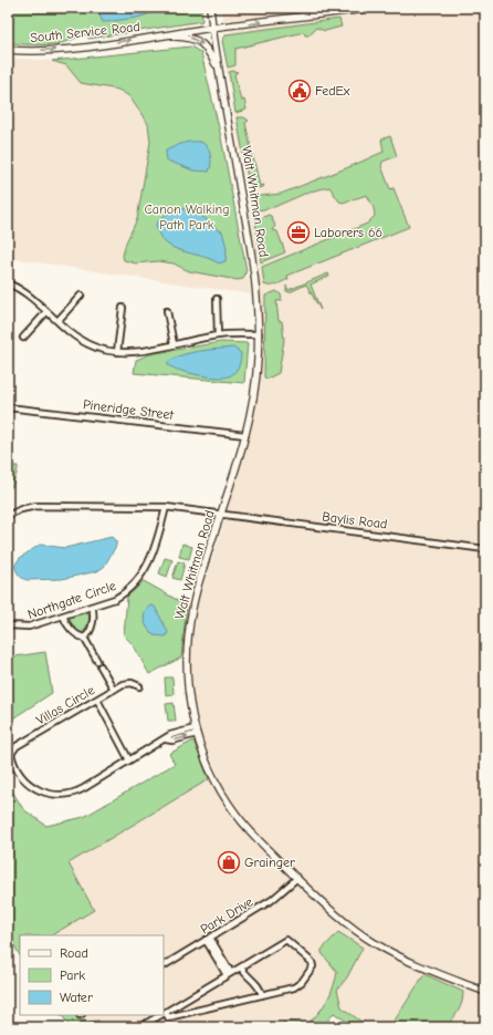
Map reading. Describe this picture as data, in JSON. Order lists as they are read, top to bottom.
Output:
{
  "streets": {
    "main road": ["South Service Road", "Walt Whitman Road"],
    "street": [
      "Pineridge Street",
      "Baylis Road",
      "Northgate Circle",
      "Villas Circle",
      "Park Drive"
    ]
  },
  "crossings": [
    ["South Service Road", "Walt Whitman Road"],
    ["Walt Whitman Road", "Pineridge Street"],
    ["Walt Whitman Road", "Baylis Road"],
    ["Walt Whitman Road", "Villas Circle"],
    ["Walt Whitman Road", "Park Drive"]
  ],
  "one_way": ["South Service Road"],
  "parks": ["Canon Walking Path Park"],
  "places": {
    "public building": ["FedEx"],
    "office": ["Laborers 66"],
    "shop": ["Grainger"]
  },
  "legend": ["Road", "Park", "Water"]
}
